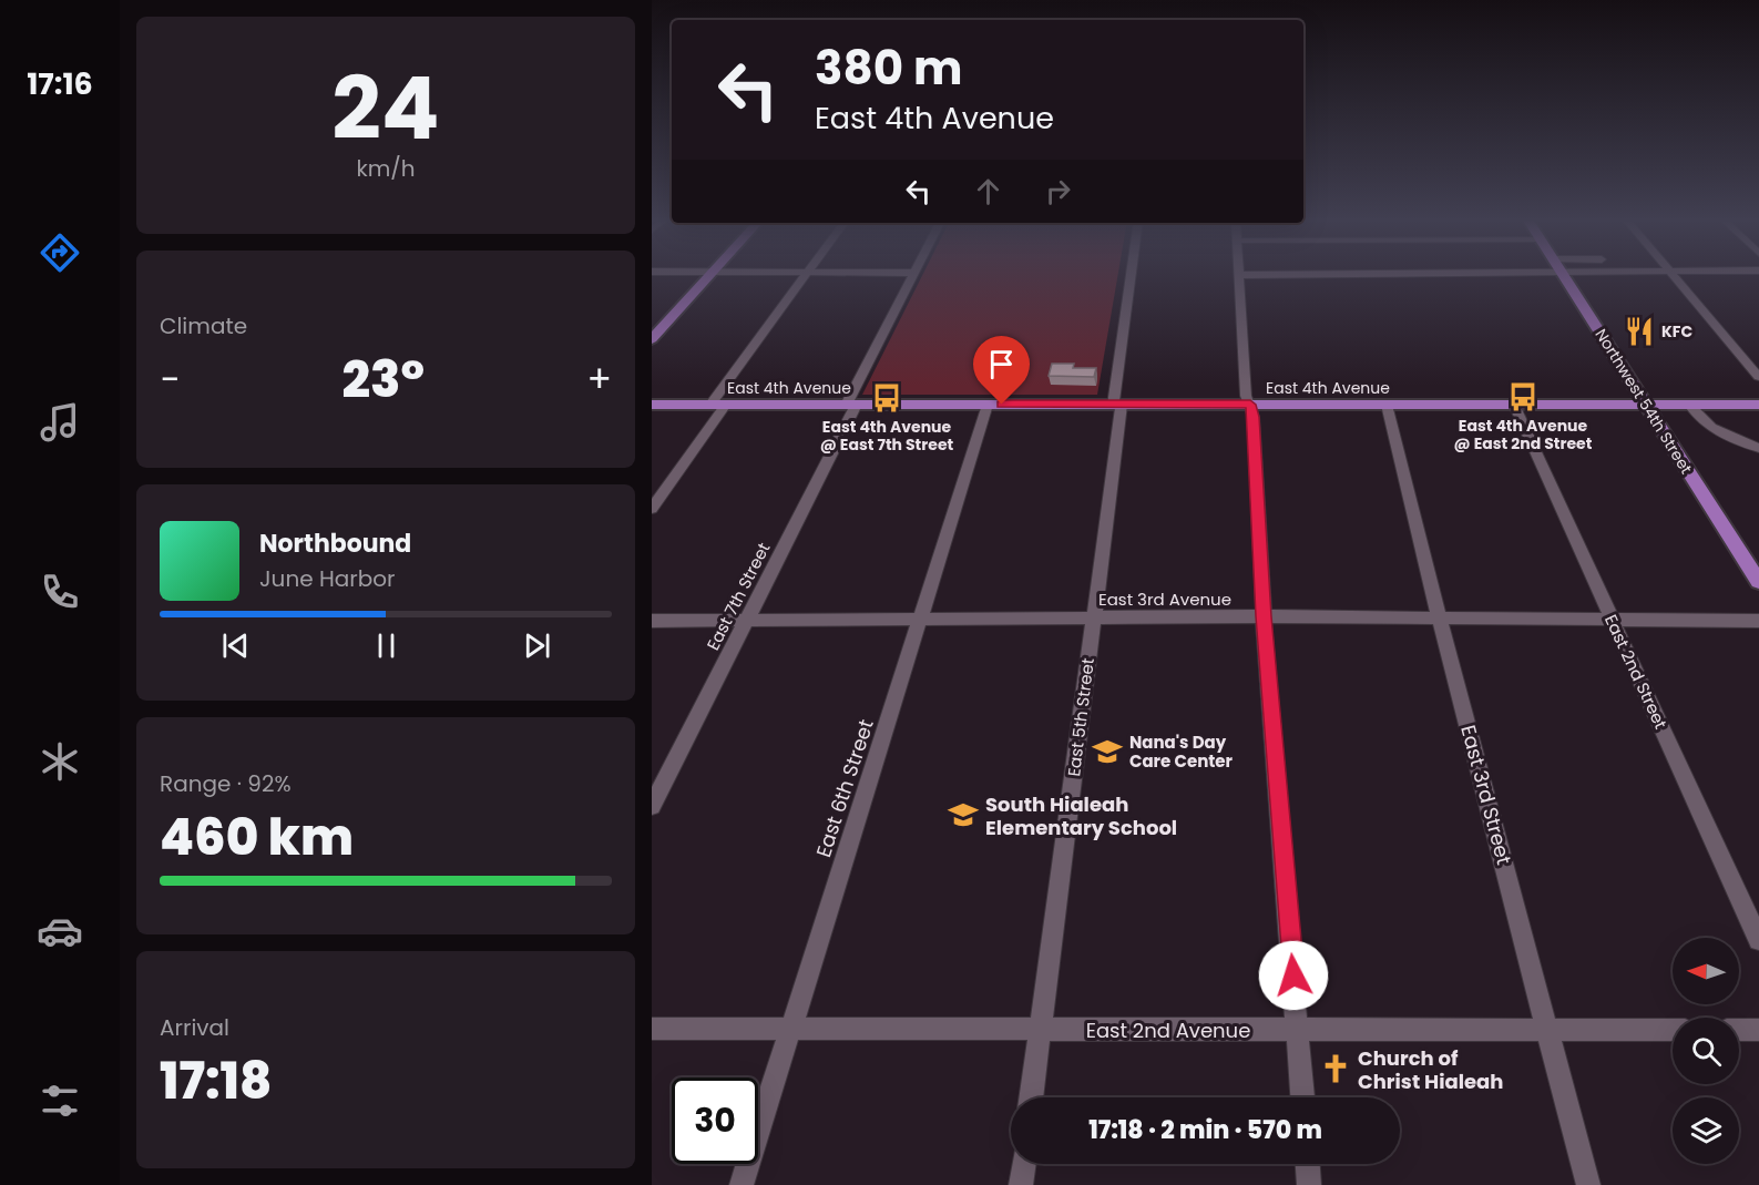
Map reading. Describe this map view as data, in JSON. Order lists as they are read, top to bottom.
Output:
{
  "streets": {
    "main road": ["East 4th Avenue", "Northwest 54th Street"],
    "street": [
      "East 7th Street",
      "East 3rd Avenue",
      "East 2nd Street",
      "East 5th Street",
      "East 6th Street",
      "East 3rd Street",
      "East 2nd Avenue"
    ]
  },
  "crossings": [
    ["East 4th Avenue", "Northwest 54th Street"],
    ["East 4th Avenue", "East 7th Street"],
    ["East 4th Avenue", "East 2nd Street"],
    ["East 4th Avenue", "East 5th Street"],
    ["East 4th Avenue", "East 6th Street"],
    ["East 4th Avenue", "East 3rd Street"],
    ["East 7th Street", "East 3rd Avenue"],
    ["East 3rd Avenue", "East 2nd Street"],
    ["East 3rd Avenue", "East 5th Street"],
    ["East 3rd Avenue", "East 6th Street"],
    ["East 3rd Avenue", "East 3rd Street"],
    ["East 5th Street", "East 2nd Avenue"],
    ["East 6th Street", "East 2nd Avenue"],
    ["East 3rd Street", "East 2nd Avenue"]
  ],
  "places": {
    "restaurant": ["KFC"],
    "bus stop": ["East 4th Avenue @ East 2nd Street", "East 4th Avenue @ East 7th Street"],
    "school or university": ["Nana's Day Care Center", "South Hialeah Elementary School"],
    "church": ["Church of Christ Hialeah"]
  },
  "north": "left",
  "page": {
    "tabs": "17:16",
    "tile": [
      ["24", "km/h"],
      "Climate",
      ["Range · 92%", "460 km"],
      ["Arrival", "17:18"]
    ],
    "turn": ["380 m", "East 4th Avenue"],
    "heat": ["−", "23°", "+"],
    "song": ["Northbound", "June Harbor"],
    "limit": "30",
    "trip": "17:18 · 2 min · 570 m"
  }
}
